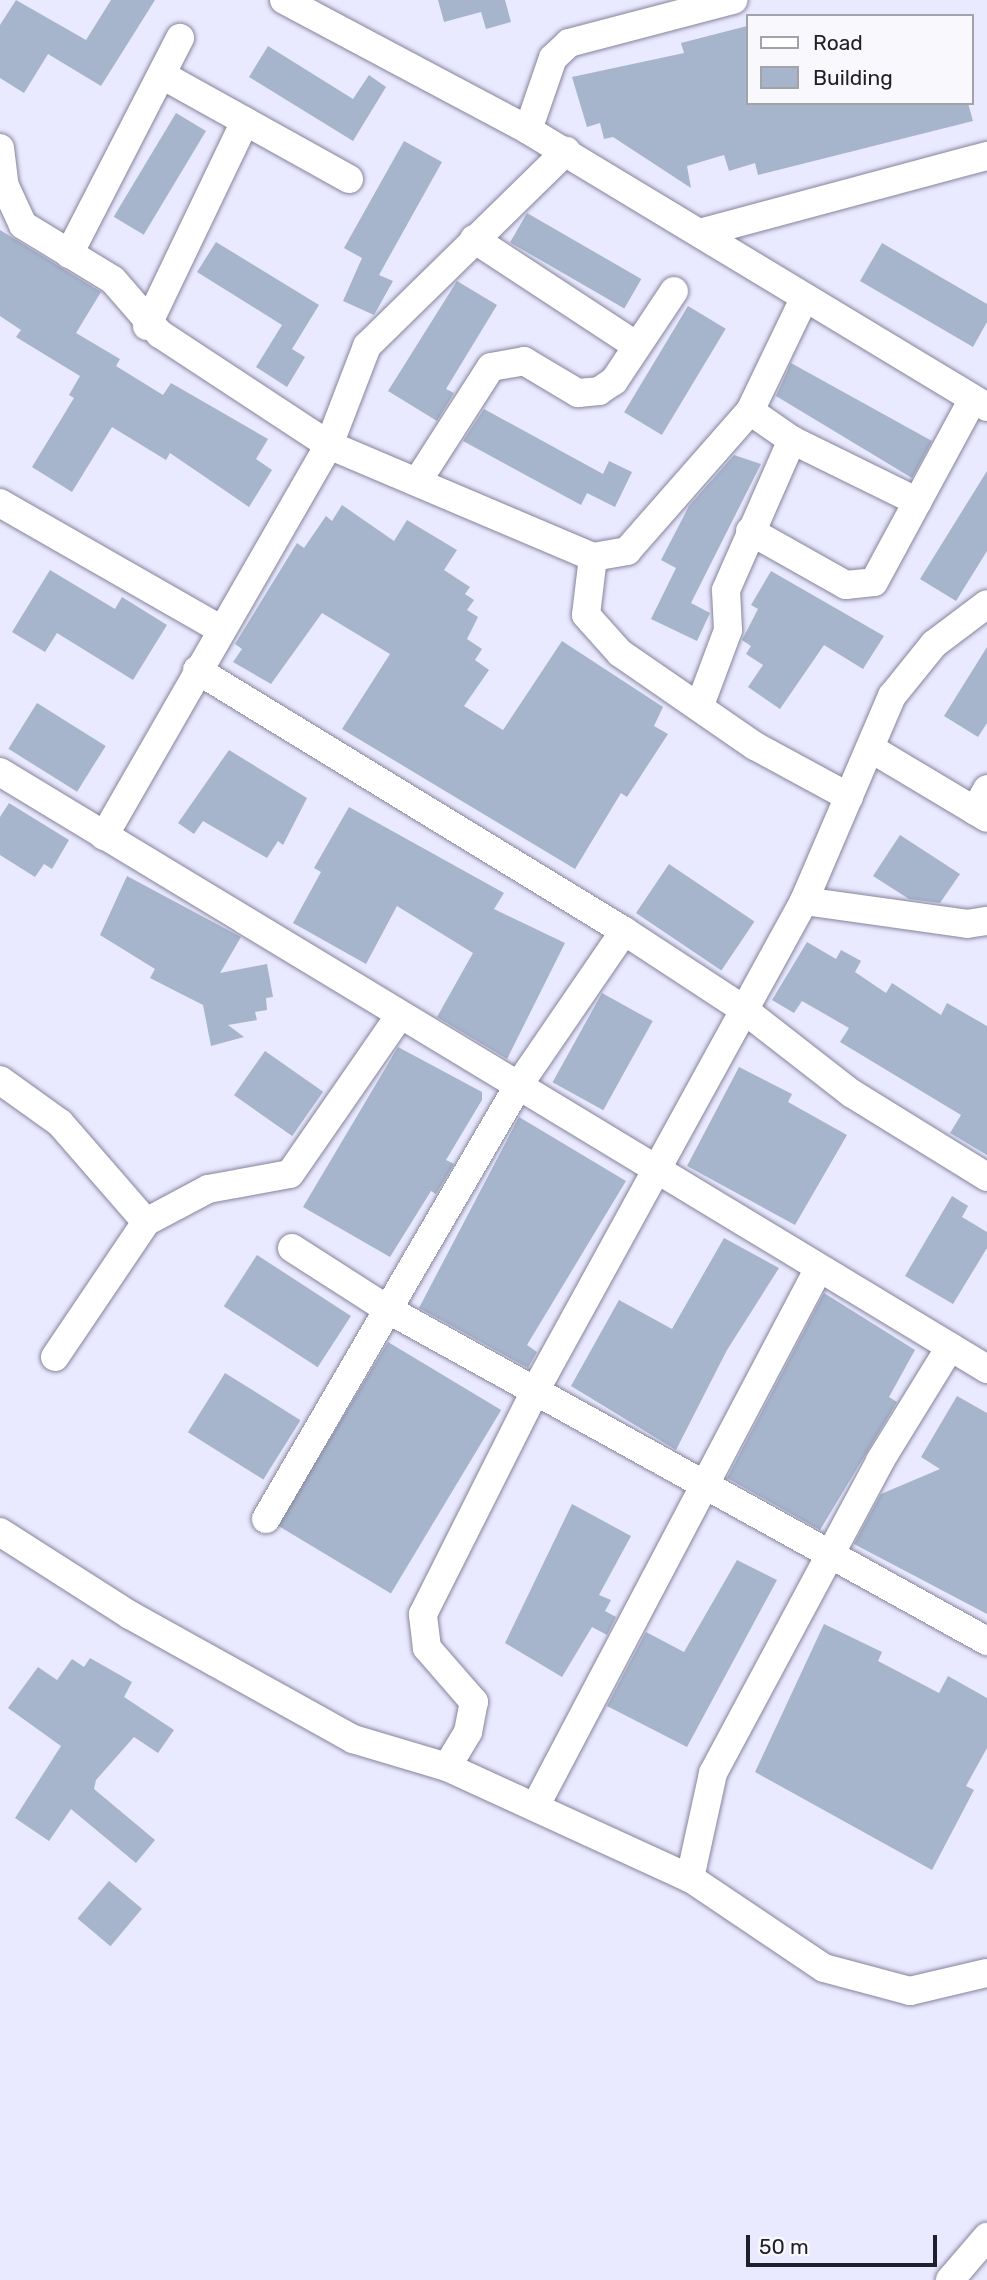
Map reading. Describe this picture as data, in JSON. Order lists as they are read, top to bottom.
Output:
{
  "legend": ["Road", "Building"],
  "scale_bar": "50 m"
}
